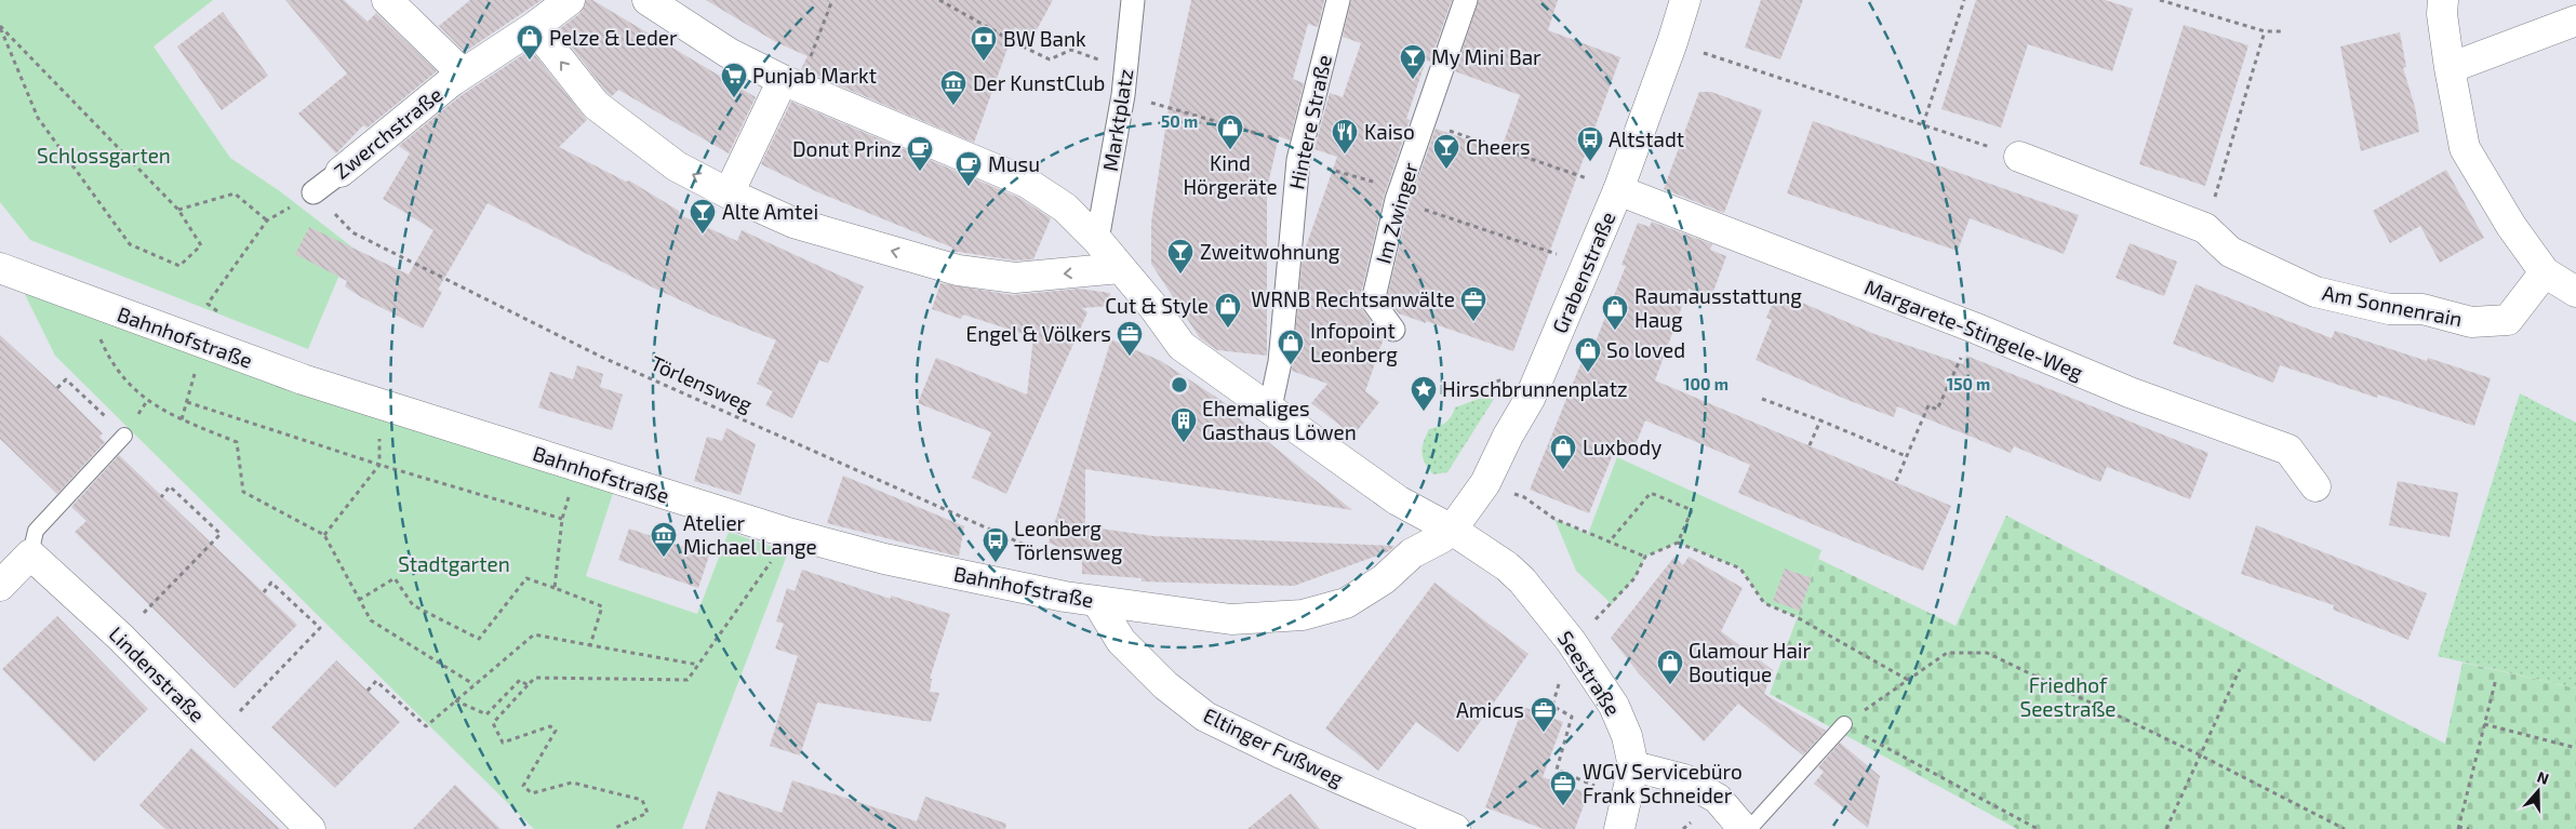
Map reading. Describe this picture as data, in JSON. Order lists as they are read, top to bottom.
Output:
{
  "streets": {
    "street": [
      "Marktplatz",
      "Hintere Straße",
      "Zwerchstraße",
      "Im Zwinger",
      "Grabenstraße",
      "Am Sonnenrain",
      "Margarete-Stingele-Weg",
      "Bahnhofstraße",
      "Seestraße",
      "Lindenstraße",
      "Eltinger Fußweg"
    ],
    "path": ["Törlensweg"]
  },
  "crossings": [
    ["Hintere Straße", "Seestraße"],
    ["Zwerchstraße", "Törlensweg"],
    ["Grabenstraße", "Margarete-Stingele-Weg"],
    ["Grabenstraße", "Bahnhofstraße"],
    ["Grabenstraße", "Seestraße"],
    ["Bahnhofstraße", "Törlensweg"],
    ["Bahnhofstraße", "Seestraße"],
    ["Bahnhofstraße", "Eltinger Fußweg"]
  ],
  "parks": ["Schlossgarten", "Stadtgarten", "Friedhof Seestraße"],
  "places": {
    "shop": [
      "Pelze & Leder",
      "Kind Hörgeräte",
      "Cut & Style",
      "Raumausstattung Haug",
      "Infopoint Leonberg",
      "So loved",
      "Luxbody",
      "Glamour Hair Boutique"
    ],
    "bank": ["BW Bank"],
    "bar": [
      "My Mini Bar",
      "Cheers",
      "Alte Amtei",
      "Zweitwohnung"
    ],
    "supermarket": ["Punjab Markt"],
    "museum": ["Der KunstClub", "Atelier Michael Lange"],
    "restaurant": ["Kaiso"],
    "bus stop": ["Altstadt", "Leonberg Törlensweg"],
    "cafe": ["Donut Prinz", "Musu"],
    "office": [
      "WRNB Rechtsanwälte",
      "Engel & Völkers",
      "Amicus",
      "WGV Servicebüro Frank Schneider"
    ],
    "place": ["Hirschbrunnenplatz"],
    "building": ["Ehemaliges Gasthaus Löwen"]
  },
  "north": "top",
  "rings": ["50 m", "100 m", "150 m"]
}
